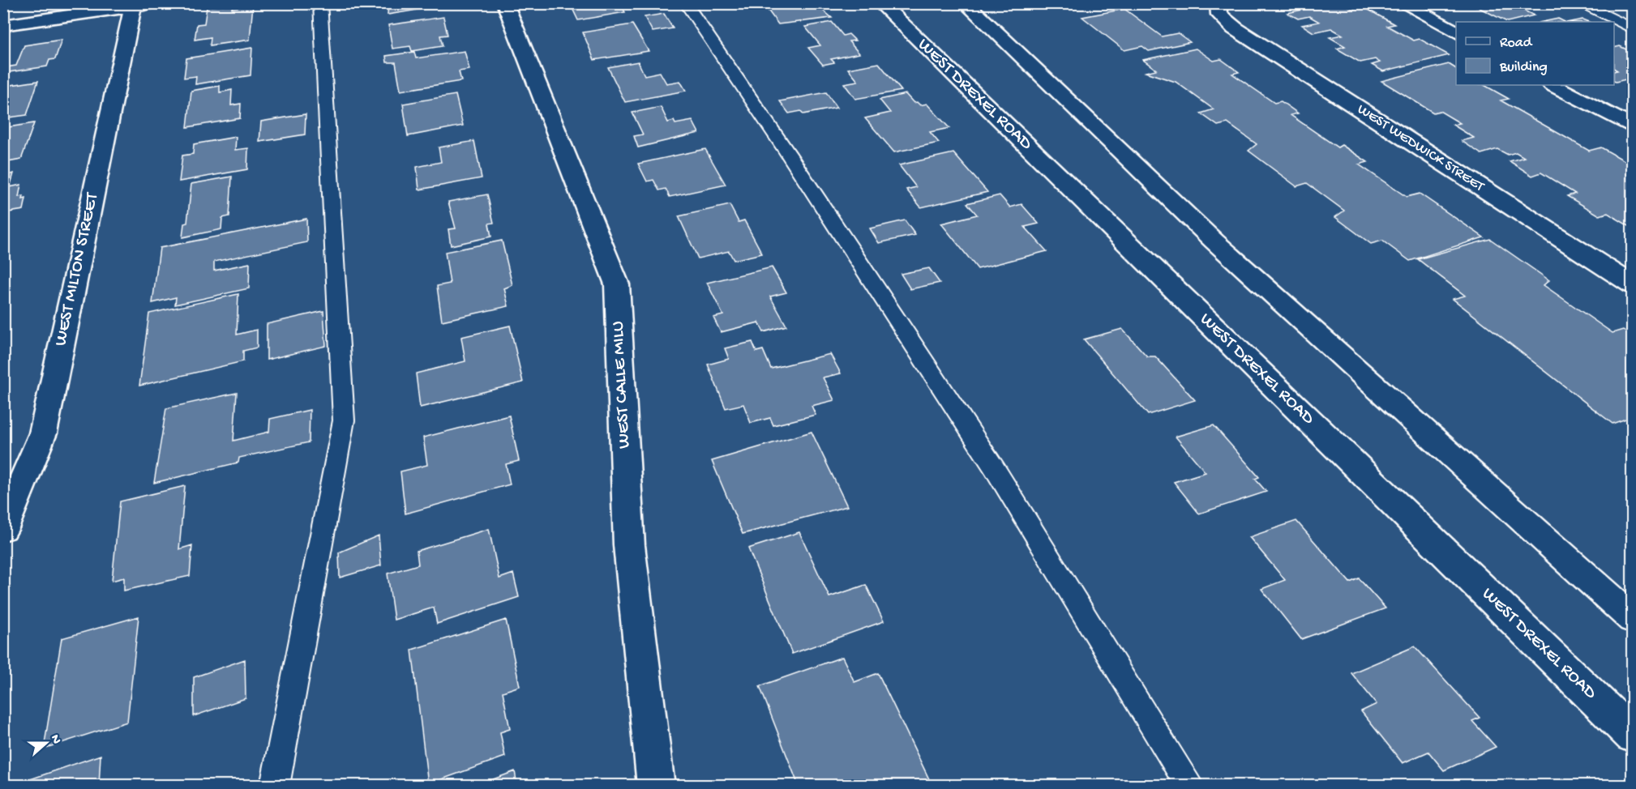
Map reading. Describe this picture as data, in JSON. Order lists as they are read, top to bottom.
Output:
{
  "streets": {
    "street": [
      "WEST DREXEL ROAD",
      "WEST WEDWICK STREET",
      "WEST MILTON STREET",
      "WEST CALLE MILU"
    ]
  },
  "legend": ["Road", "Building"],
  "north": "right"
}
